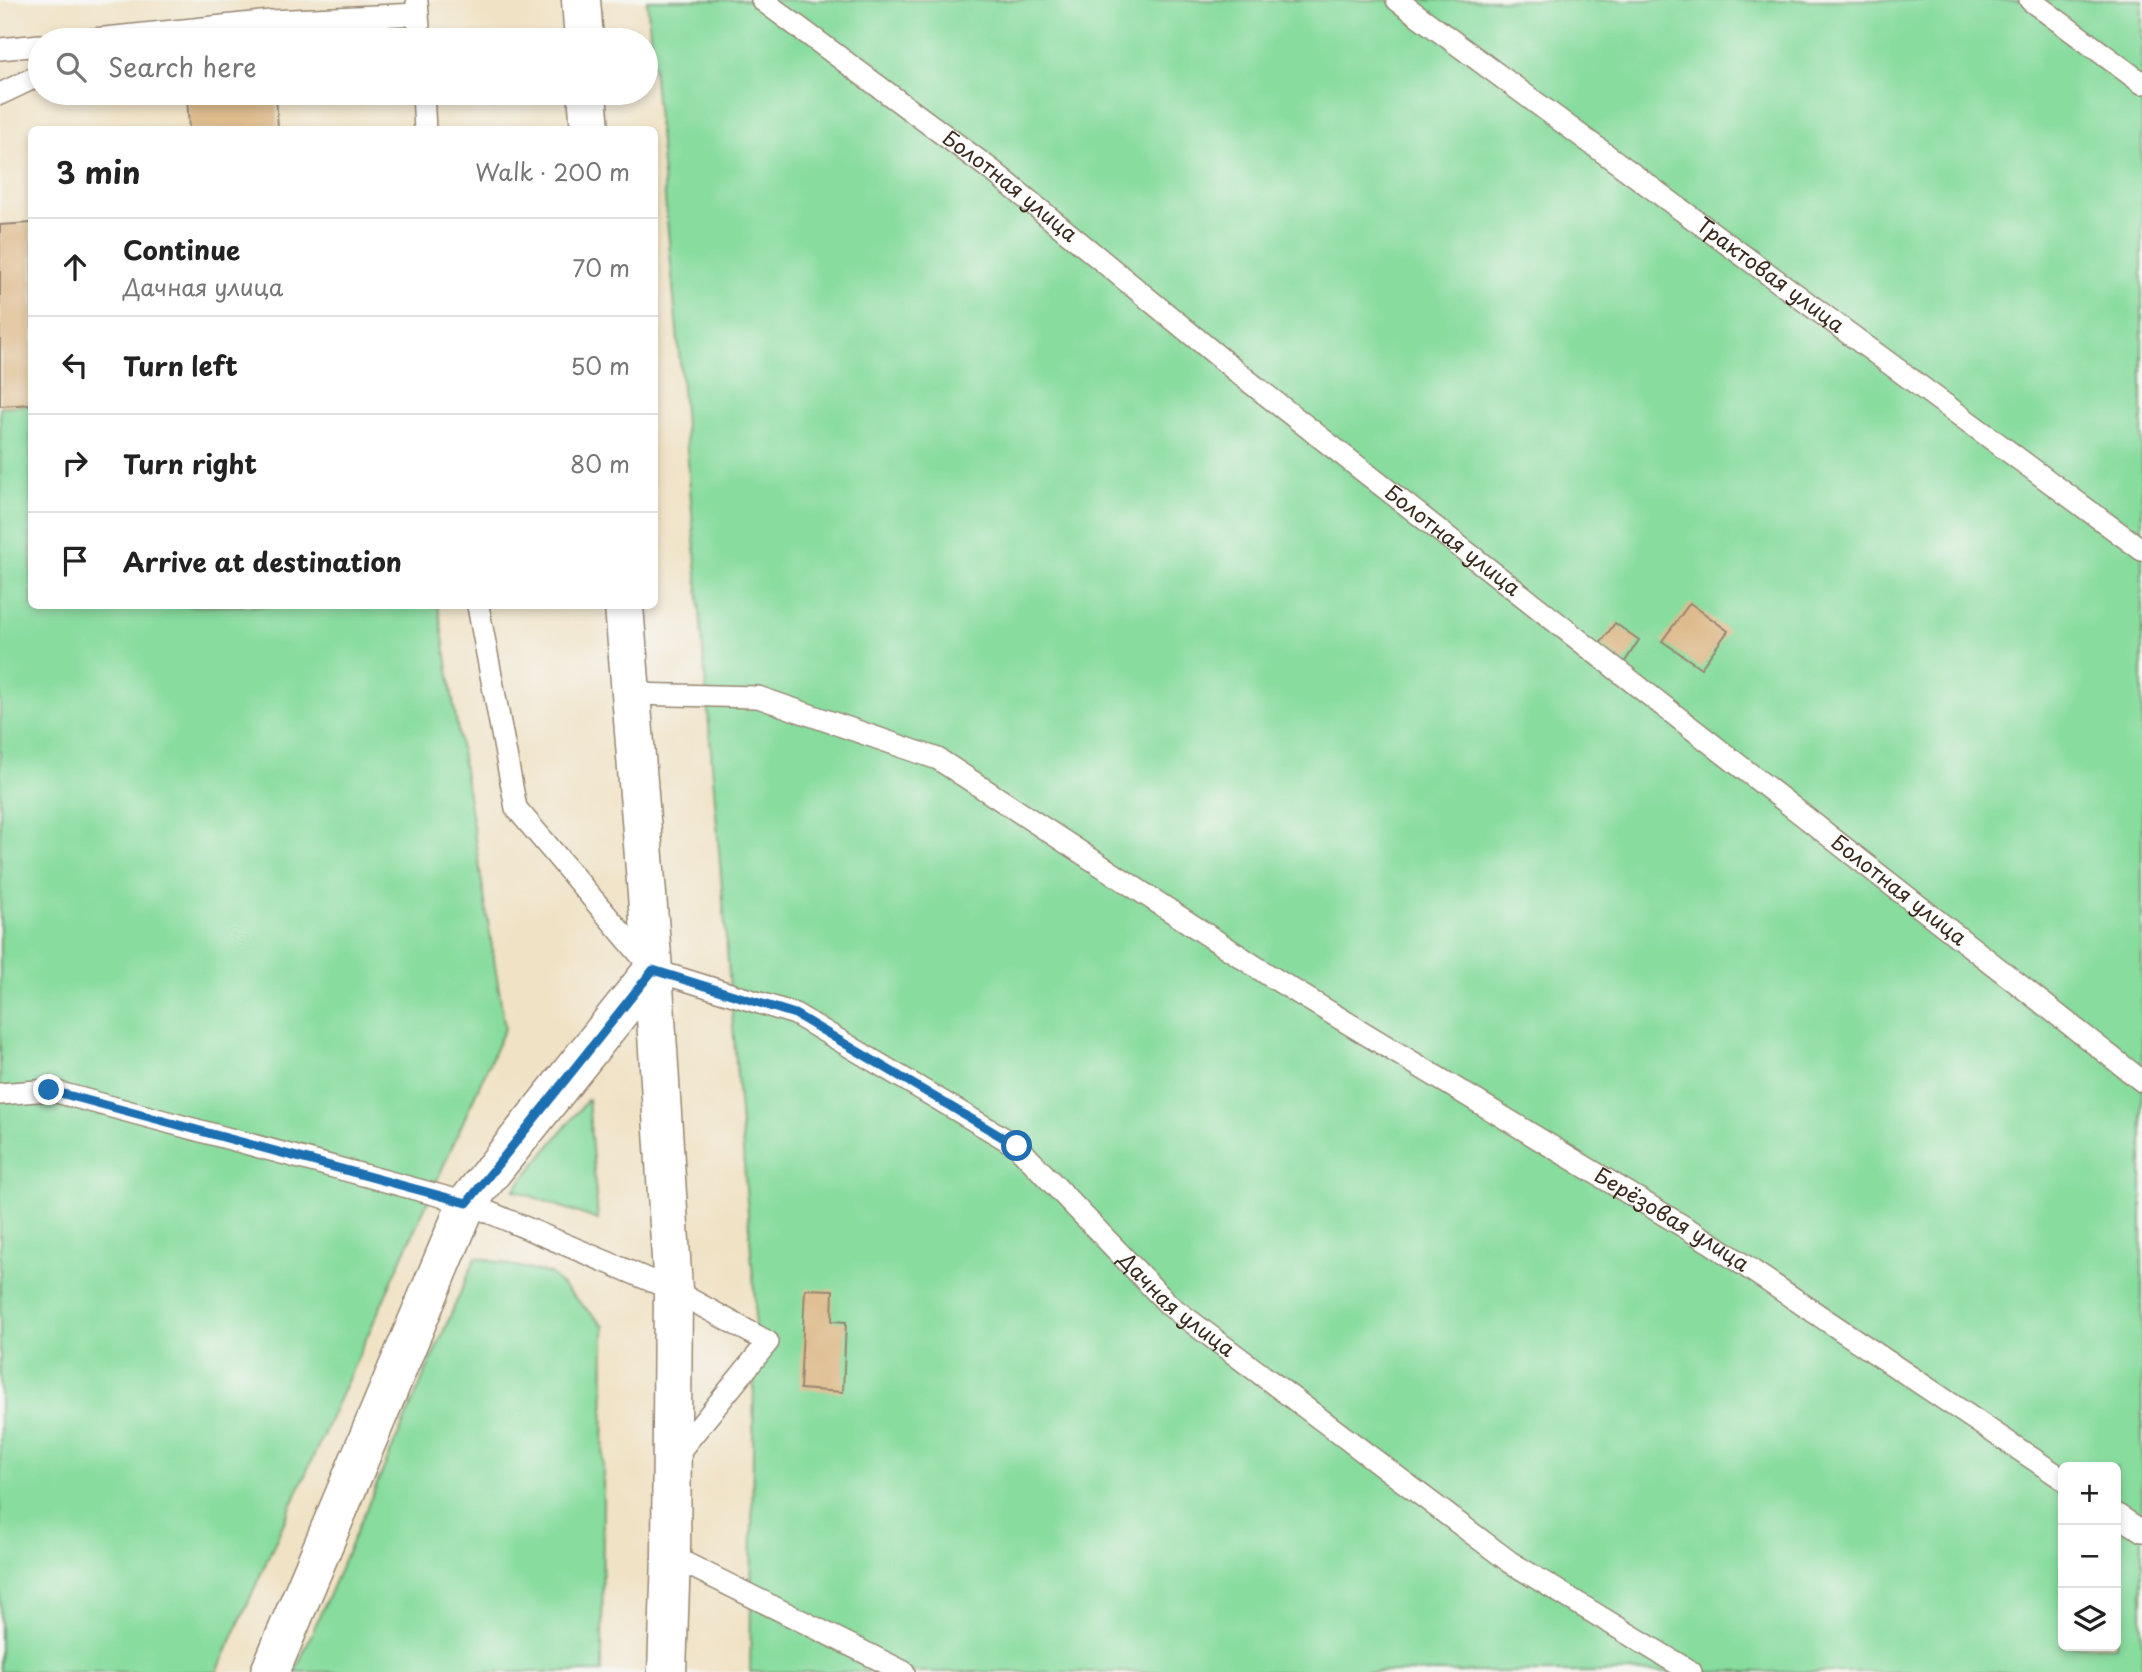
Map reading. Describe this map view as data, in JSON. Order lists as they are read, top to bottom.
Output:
{
  "streets": {
    "lane": [
      "Болотная улица",
      "Трактовая улица",
      "Берёзовая улица",
      "Дачная улица"
    ]
  },
  "page": {
    "search": "Search here",
    "heading": ["3 min", "Walk · 200 m"],
    "list": [
      ["Continue", "Дачная улица", "70 m"],
      ["Turn left", "50 m"],
      ["Turn right", "80 m"],
      "Arrive at destination"
    ],
    "map_buttons": ["+", "−"]
  }
}
